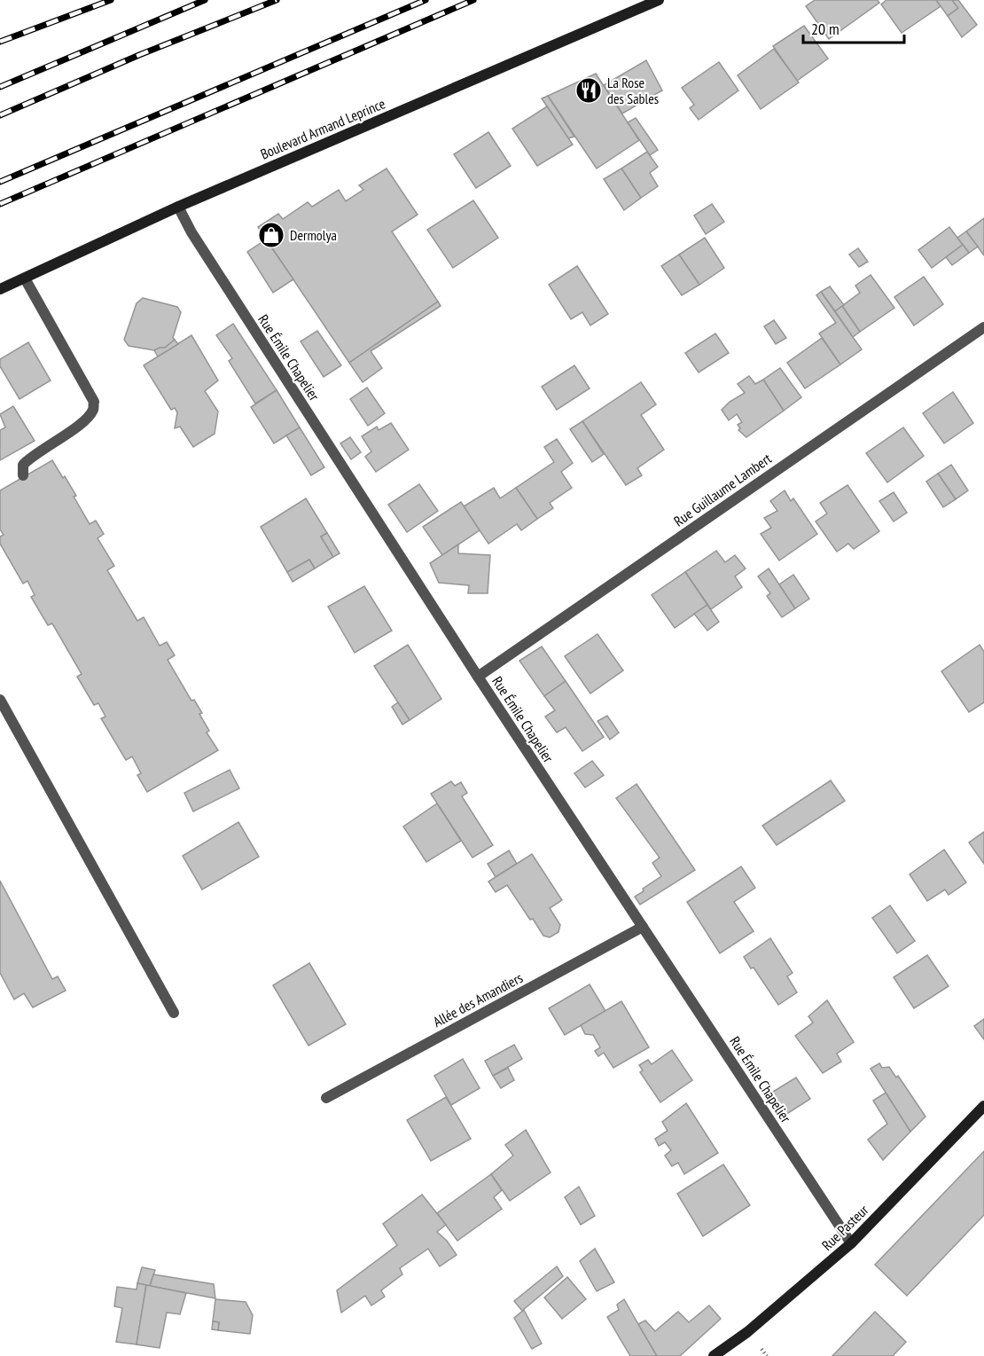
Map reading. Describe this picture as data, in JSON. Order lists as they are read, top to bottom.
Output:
{
  "streets": {
    "street": [
      "Boulevard Armand Leprince",
      "Rue Émile Chapelier",
      "Rue Guillaume Lambert",
      "Allée des Amandiers",
      "Rue Pasteur"
    ]
  },
  "crossings": [
    ["Boulevard Armand Leprince", "Rue Émile Chapelier"],
    ["Rue Émile Chapelier", "Rue Guillaume Lambert"],
    ["Rue Émile Chapelier", "Allée des Amandiers"],
    ["Rue Émile Chapelier", "Rue Pasteur"]
  ],
  "places": {
    "restaurant": ["La Rose des Sables"],
    "shop": ["Dermolya"]
  },
  "scale_bar": "20 m"
}
